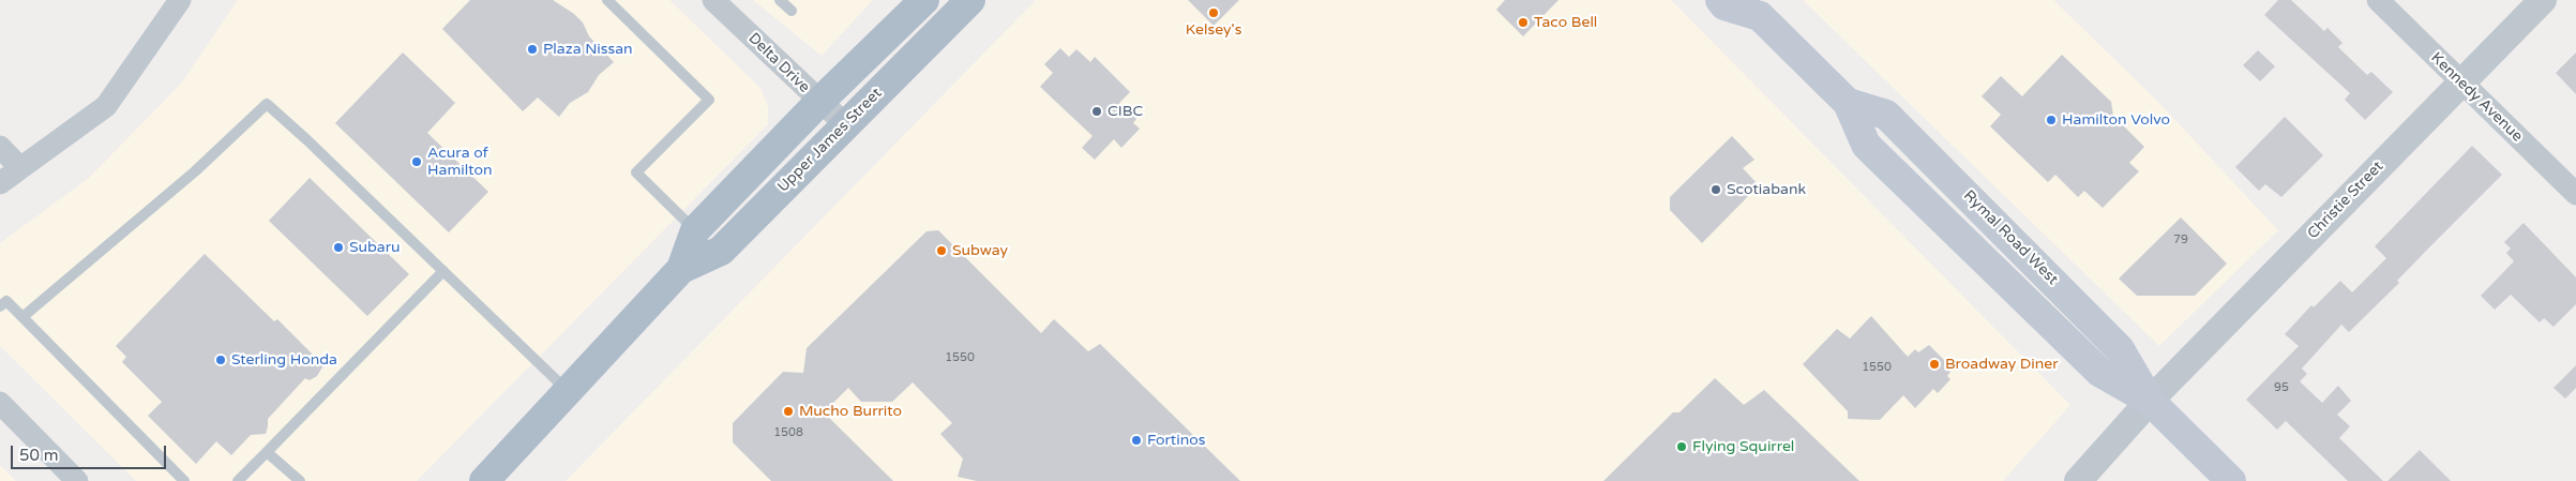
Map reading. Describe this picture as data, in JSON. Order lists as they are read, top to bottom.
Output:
{
  "streets": {
    "main road": ["Upper James Street", "Rymal Road West"],
    "street": ["Delta Drive", "Kennedy Avenue", "Christie Street"]
  },
  "crossings": [
    ["Delta Drive", "Upper James Street"],
    ["Kennedy Avenue", "Christie Street"],
    ["Christie Street", "Rymal Road West"]
  ],
  "places": [
    "Kelsey's",
    "Taco Bell",
    "Plaza Nissan",
    "CIBC",
    "Hamilton Volvo",
    "Acura of Hamilton",
    "Scotiabank",
    "Subaru",
    "Subway",
    "Sterling Honda",
    "Broadway Diner",
    "Mucho Burrito",
    "Fortinos",
    "Flying Squirrel"
  ],
  "house_numbers": [
    "79",
    "1550",
    "1550",
    "95",
    "1508"
  ],
  "scale_bar": "50 m"
}
